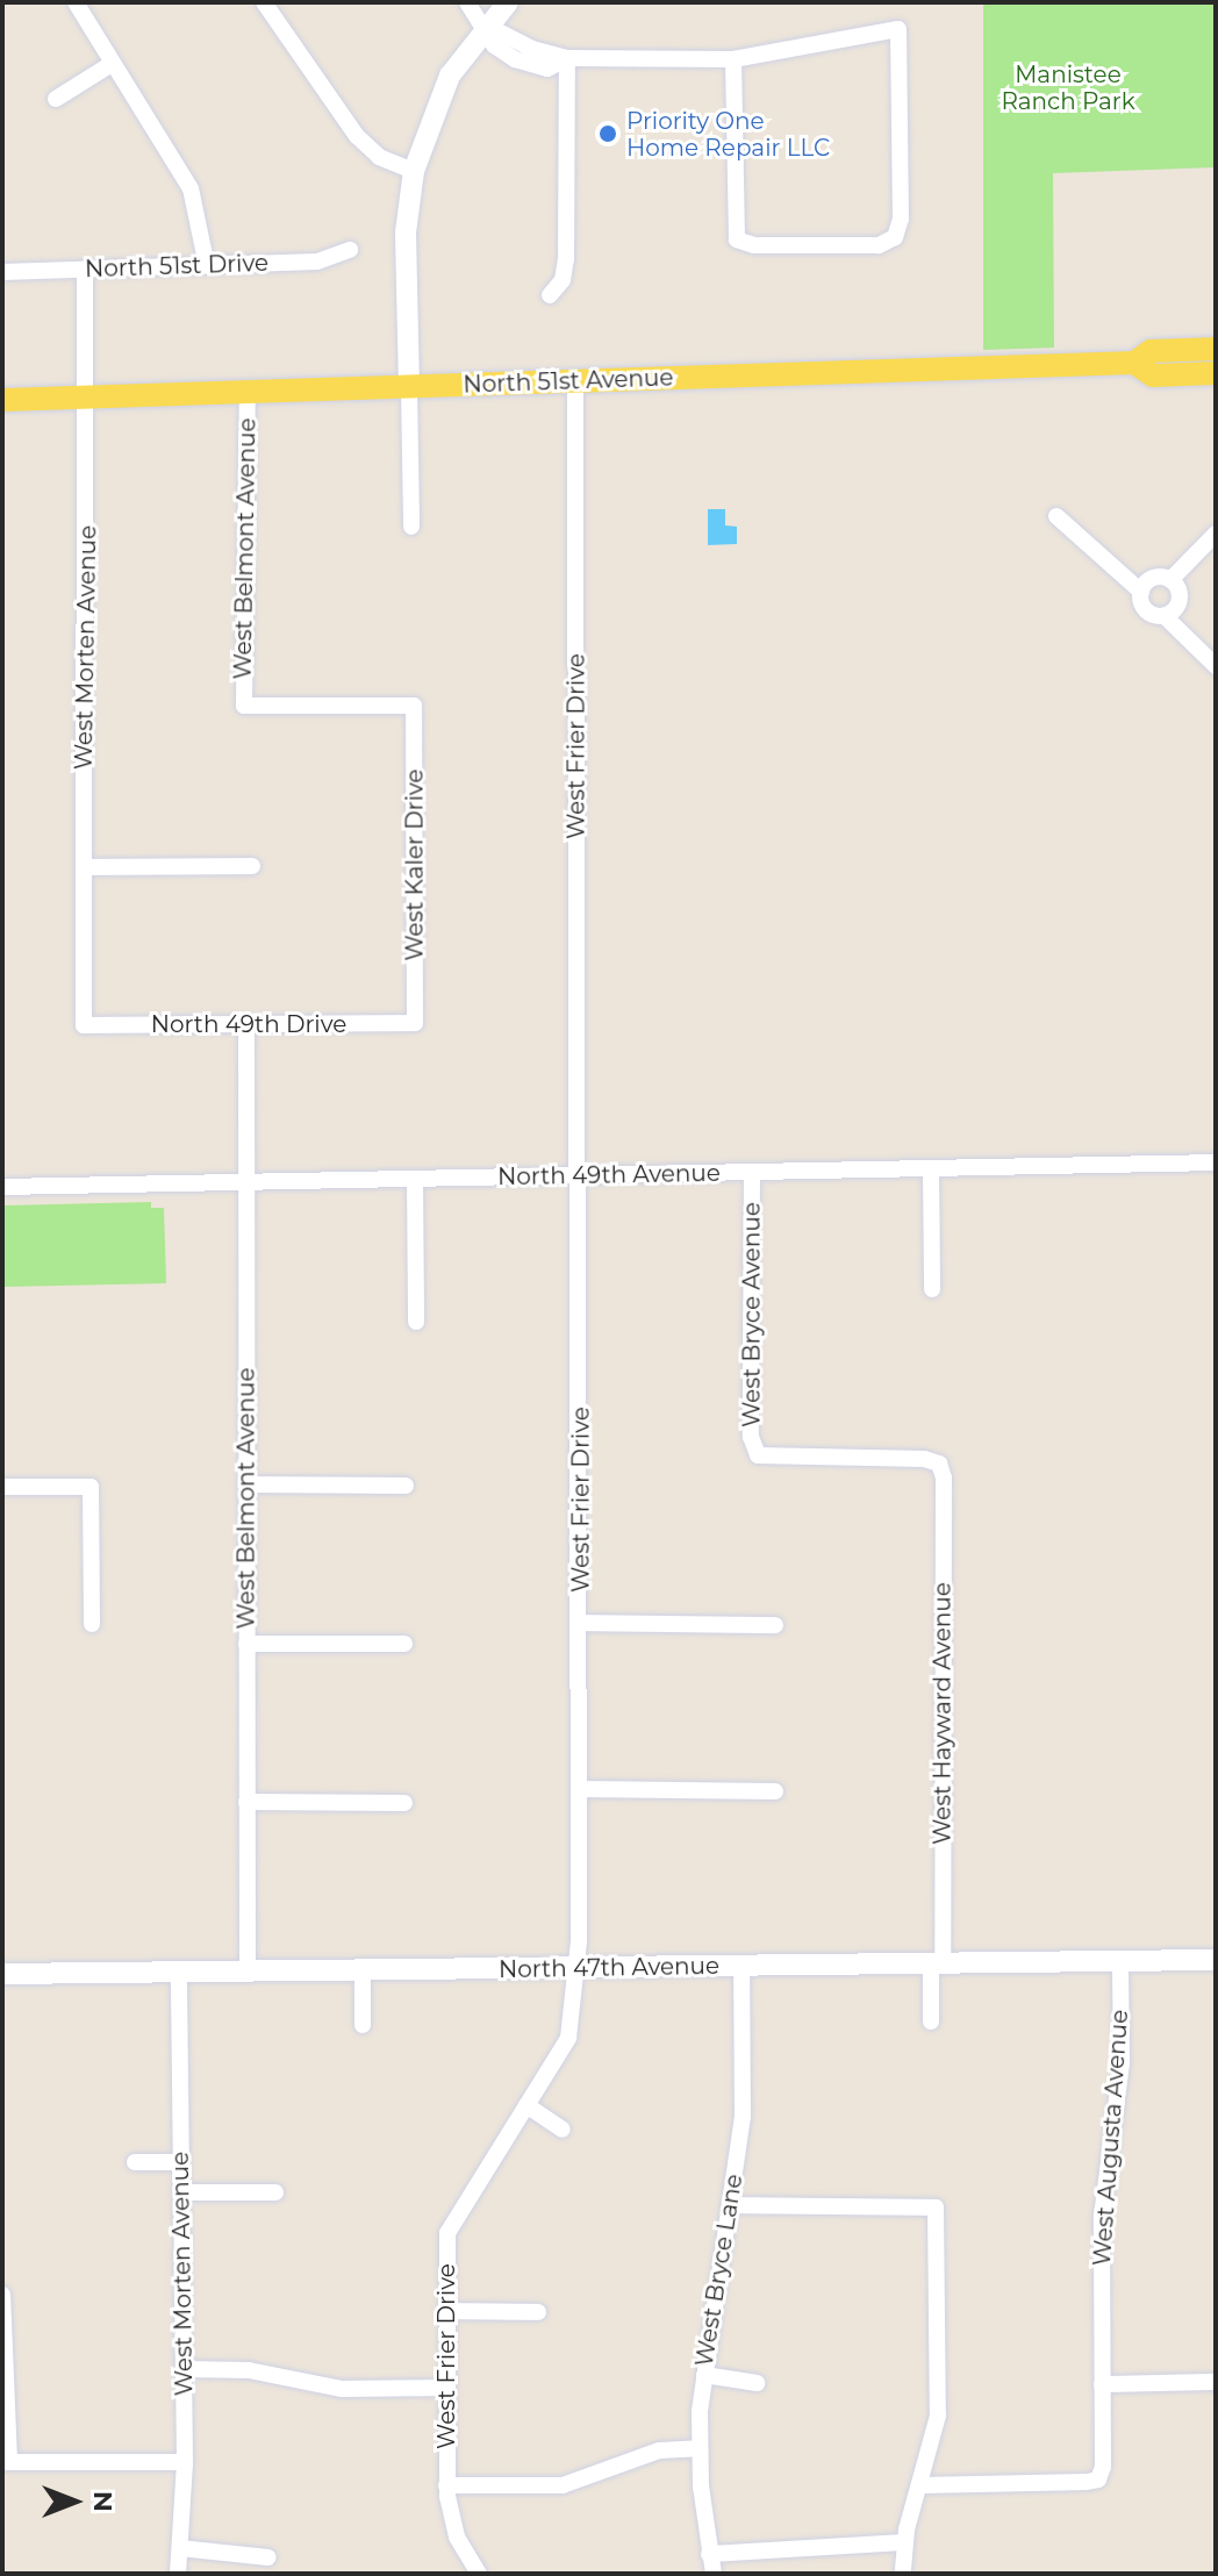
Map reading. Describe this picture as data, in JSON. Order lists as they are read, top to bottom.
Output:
{
  "streets": {
    "main road": ["North 51st Avenue"],
    "street": [
      "North 51st Drive",
      "West Belmont Avenue",
      "West Morten Avenue",
      "West Frier Drive",
      "West Kaler Drive",
      "North 49th Drive",
      "North 49th Avenue",
      "West Bryce Avenue",
      "West Hayward Avenue",
      "North 47th Avenue",
      "West Augusta Avenue",
      "West Bryce Lane"
    ]
  },
  "crossings": [
    ["North 51st Drive", "West Morten Avenue"],
    ["North 51st Avenue", "West Belmont Avenue"],
    ["North 51st Avenue", "West Morten Avenue"],
    ["North 51st Avenue", "West Frier Drive"],
    ["West Belmont Avenue", "West Kaler Drive"],
    ["West Belmont Avenue", "North 49th Drive"],
    ["West Belmont Avenue", "North 49th Avenue"],
    ["West Belmont Avenue", "North 47th Avenue"],
    ["West Morten Avenue", "North 49th Drive"],
    ["West Morten Avenue", "North 47th Avenue"],
    ["West Frier Drive", "North 49th Avenue"],
    ["West Frier Drive", "North 47th Avenue"],
    ["West Kaler Drive", "North 49th Drive"],
    ["North 49th Avenue", "West Bryce Avenue"],
    ["West Bryce Avenue", "West Hayward Avenue"],
    ["West Hayward Avenue", "North 47th Avenue"],
    ["North 47th Avenue", "West Augusta Avenue"],
    ["North 47th Avenue", "West Bryce Lane"]
  ],
  "parks": ["Manistee Ranch Park"],
  "places": ["Priority One Home Repair LLC"],
  "north": "right"
}
